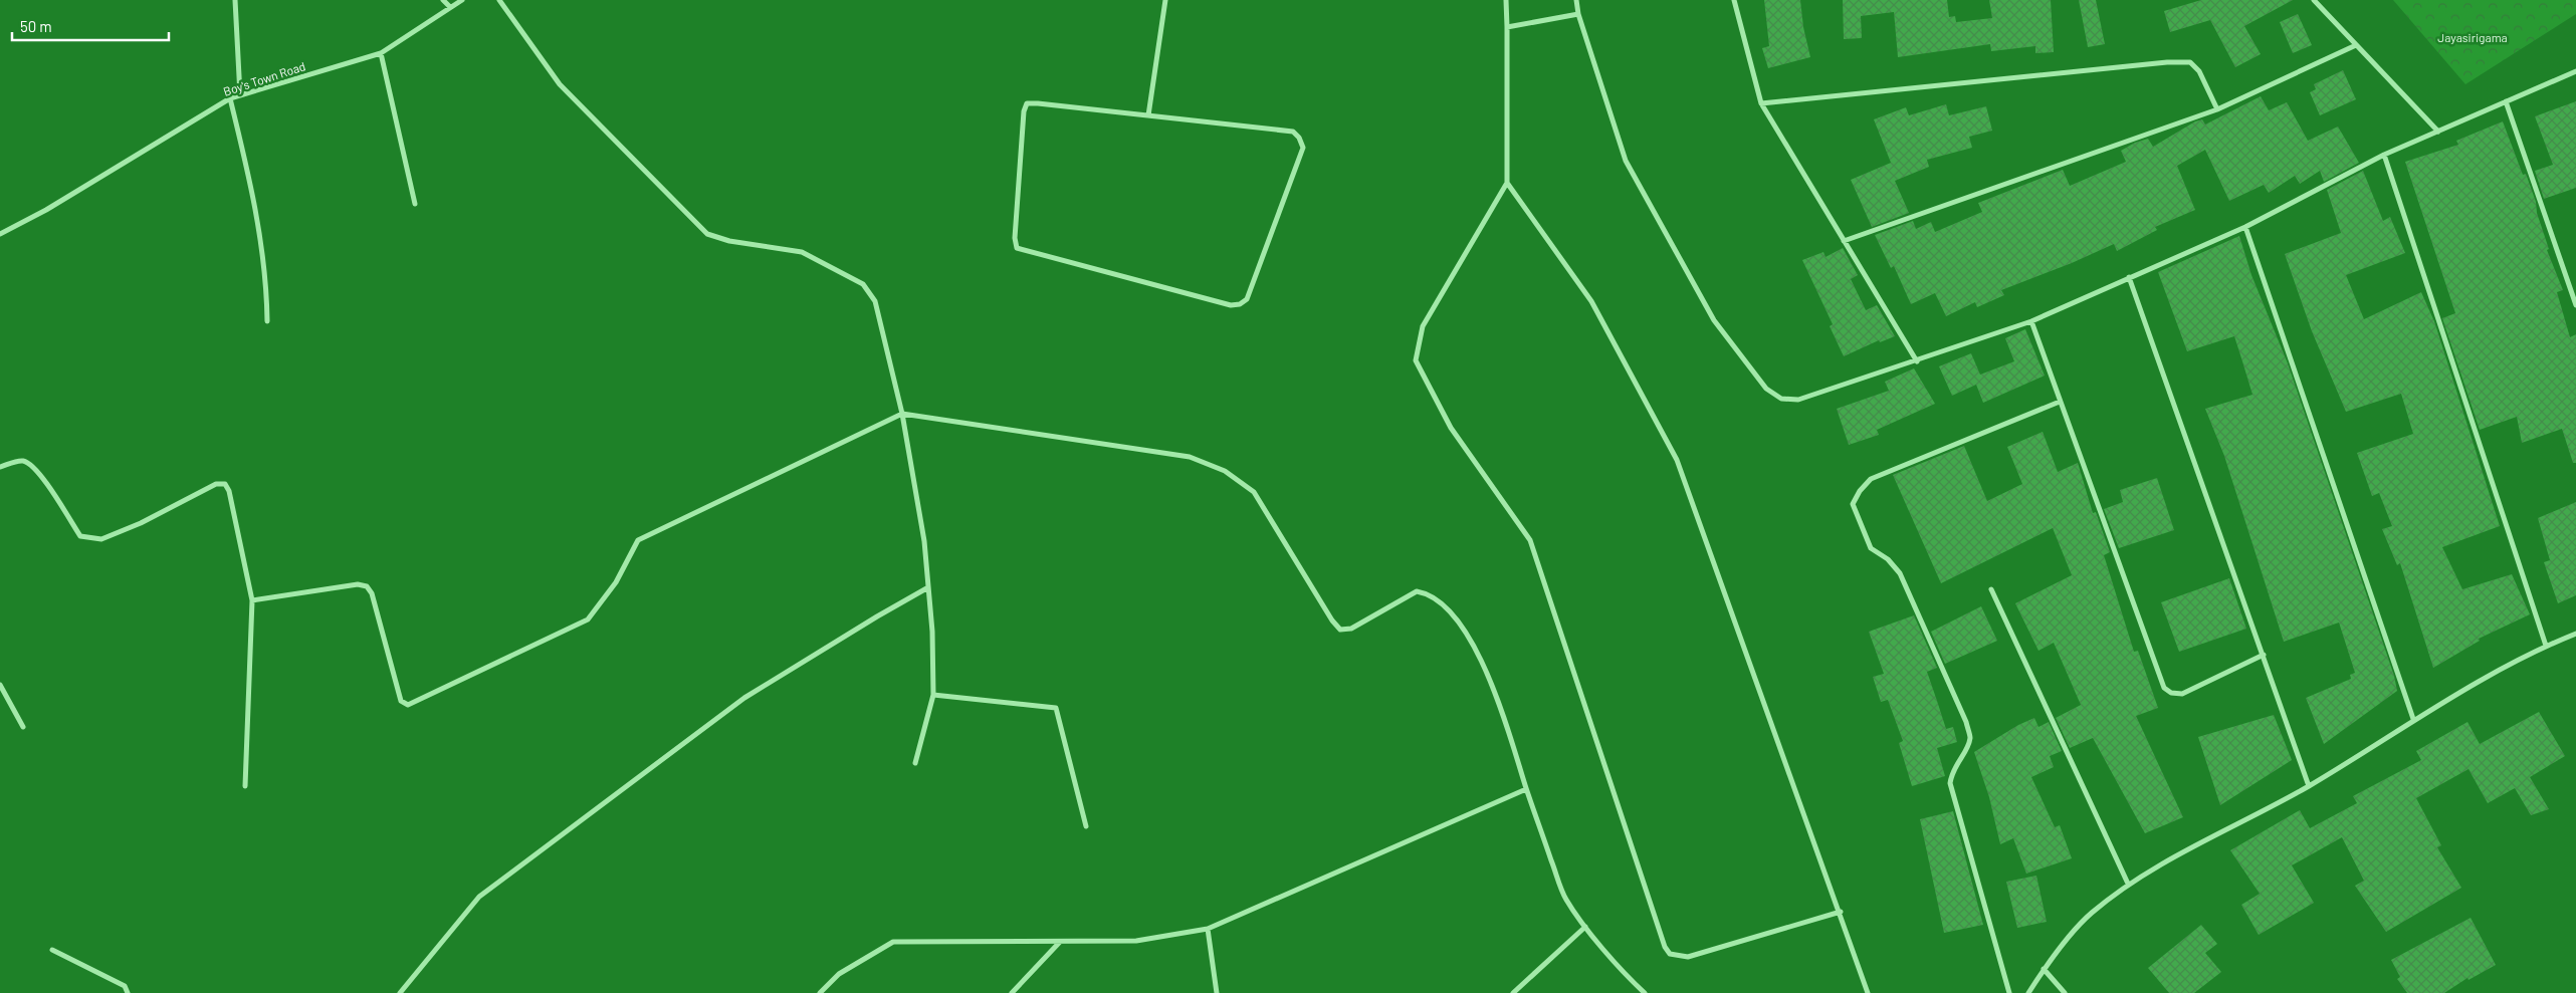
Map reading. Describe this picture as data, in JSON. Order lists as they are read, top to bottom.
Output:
{
  "streets": {
    "street": ["Boy's Town Road"]
  },
  "parks": ["Jayasirigama"],
  "scale_bar": "50 m"
}
